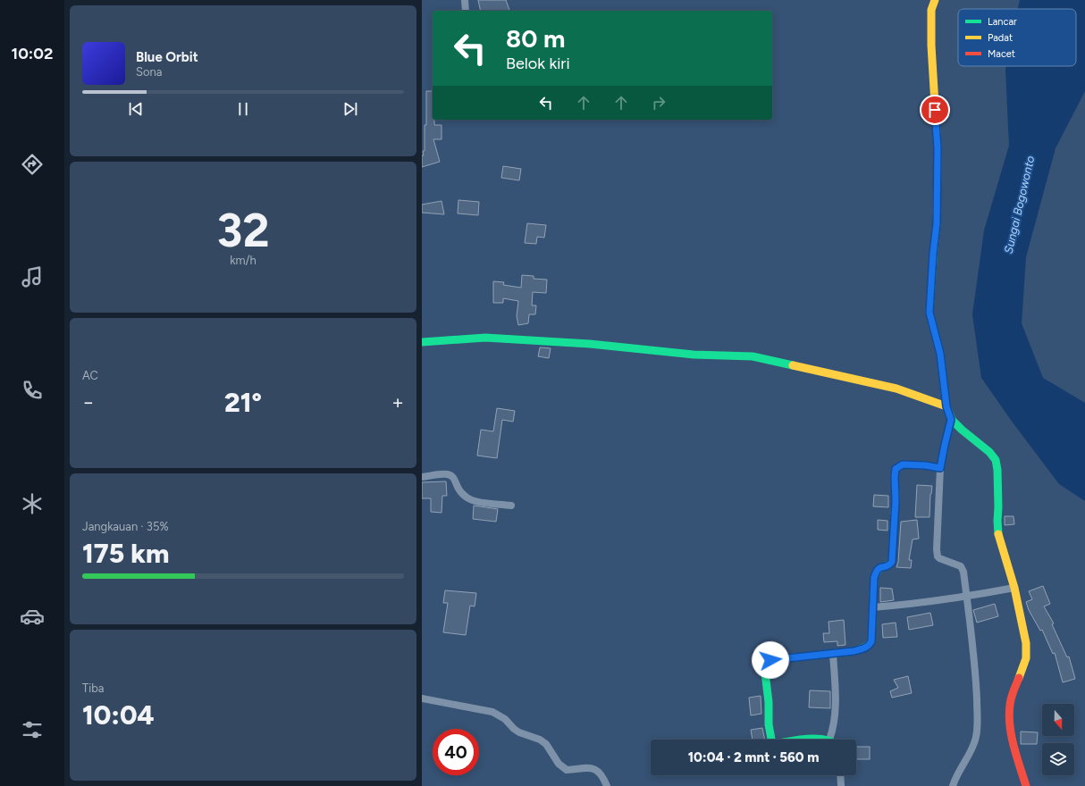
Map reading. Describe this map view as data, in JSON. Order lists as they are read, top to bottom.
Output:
{
  "water": ["Sungai Bogowonto"],
  "legend": ["Lancar", "Padat", "Macet"],
  "north": "bottom",
  "page": {
    "tabs": "10:02",
    "turn": ["80 m", "Belok kiri"],
    "song": ["Blue Orbit", "Sona"],
    "tile": [
      ["32", "km/h"],
      "AC",
      ["Jangkauan · 35%", "175 km"],
      ["Tiba", "10:04"]
    ],
    "heat": ["−", "21°", "+"],
    "limit": "40",
    "trip": "10:04 · 2 mnt · 560 m"
  }
}
